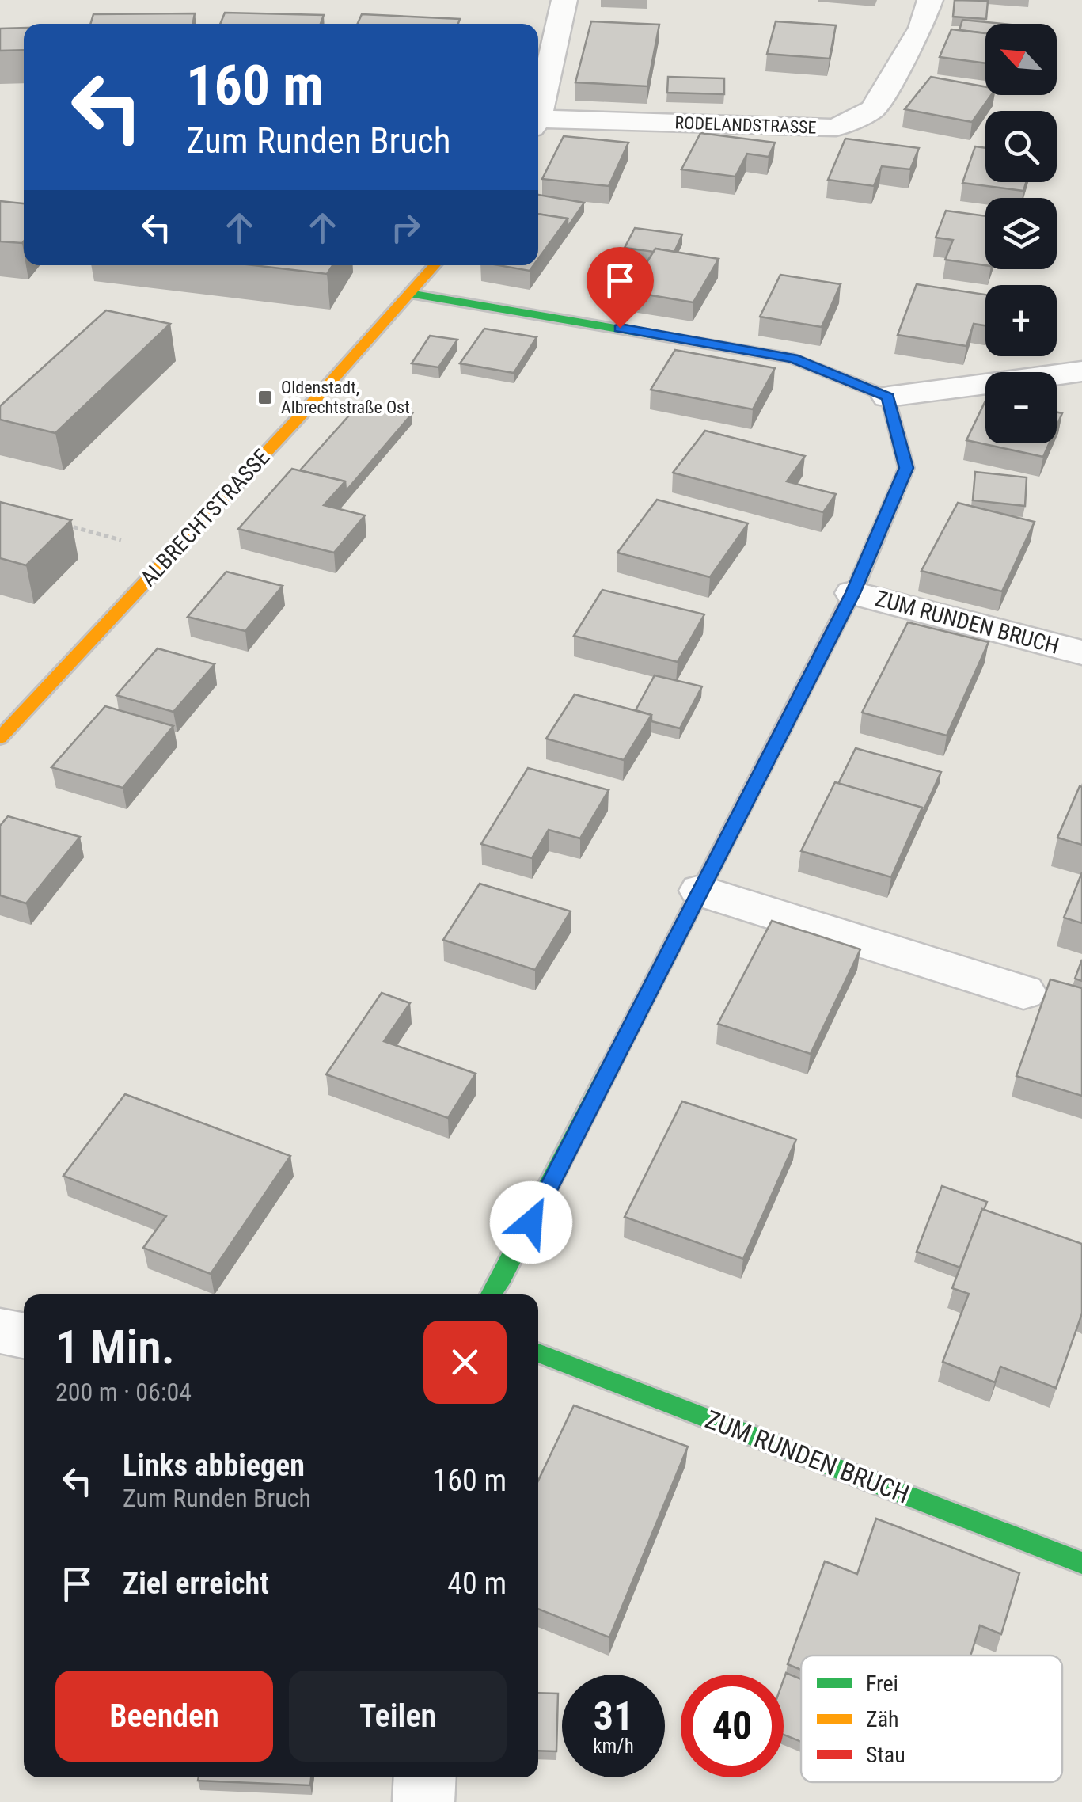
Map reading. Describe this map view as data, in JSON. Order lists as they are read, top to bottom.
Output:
{
  "streets": {
    "street": ["RODELANDSTRASSE", "ALBRECHTSTRASSE", "ZUM RUNDEN BRUCH"]
  },
  "places": {
    "transit": ["Oldenstadt, Albrechtstraße Ost"]
  },
  "legend": ["Frei", "Zäh", "Stau"],
  "north": "top left",
  "page": {
    "map_buttons": ["+", "−"],
    "turn": ["160 m", "Zum Runden Bruch"],
    "heading": ["1 Min.", "200 m · 06:04"],
    "list": [
      {
        "name": "Links abbiegen",
        "note": "Zum Runden Bruch",
        "value": "160 m"
      },
      {
        "name": "Ziel erreicht",
        "value": "40 m"
      }
    ],
    "buttons": ["Beenden", "Teilen"],
    "speed": "31 km/h",
    "limit": "40"
  }
}
